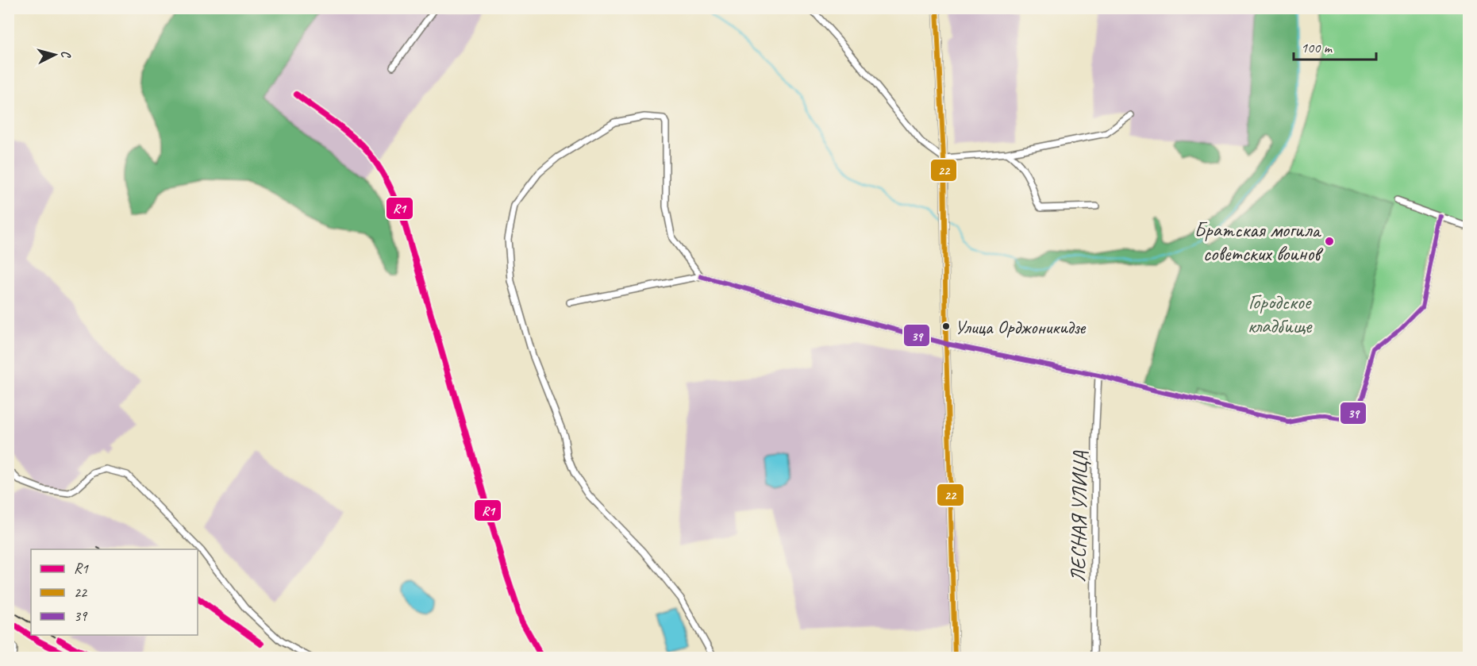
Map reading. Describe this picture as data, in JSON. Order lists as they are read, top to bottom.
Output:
{
  "streets": {
    "street": ["ЛЕСНАЯ УЛИЦА"]
  },
  "parks": ["Городское кладбище"],
  "places": ["Братская могила советских воинов", "Улица Орджоникидзе"],
  "lines": ["transit line 22", "transit line R1", "transit line 39"],
  "legend": ["R1", "22", "39"],
  "scale_bar": "100 m",
  "north": "right"
}
